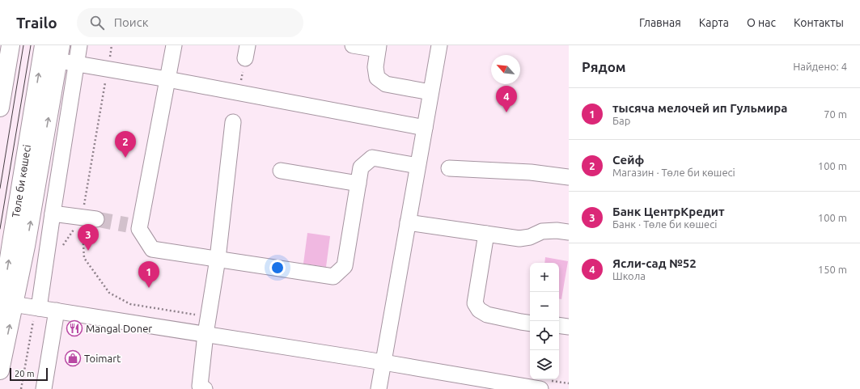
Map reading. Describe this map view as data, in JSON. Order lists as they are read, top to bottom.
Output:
{
  "streets": {
    "main road": ["Төле би көшесі"]
  },
  "places": {
    "restaurant": ["Mangal Doner"],
    "shop": ["Toimart"]
  },
  "scale_bar": "20 m",
  "north": "top left",
  "page": {
    "header": "Trailo",
    "search": "Поиск",
    "nav": [
      "Главная",
      "Карта",
      "О нас",
      "Контакты"
    ],
    "heading": ["Рядом", "Найдено: 4"],
    "pins": [
      "4",
      "2",
      "3",
      "1"
    ],
    "list": [
      {
        "mark": "1",
        "name": "тысяча мелочей ип Гульмира",
        "note": "Бар",
        "value": "70 m"
      },
      {
        "mark": "2",
        "name": "Сейф",
        "note": "Магазин · Төле би көшесі",
        "value": "100 m"
      },
      {
        "mark": "3",
        "name": "Банк ЦентрКредит",
        "note": "Банк · Төле би көшесі",
        "value": "100 m"
      },
      {
        "mark": "4",
        "name": "Ясли-сад №52",
        "note": "Школа",
        "value": "150 m"
      }
    ],
    "map_buttons": ["+", "−"],
    "scale": "20 m"
  }
}
